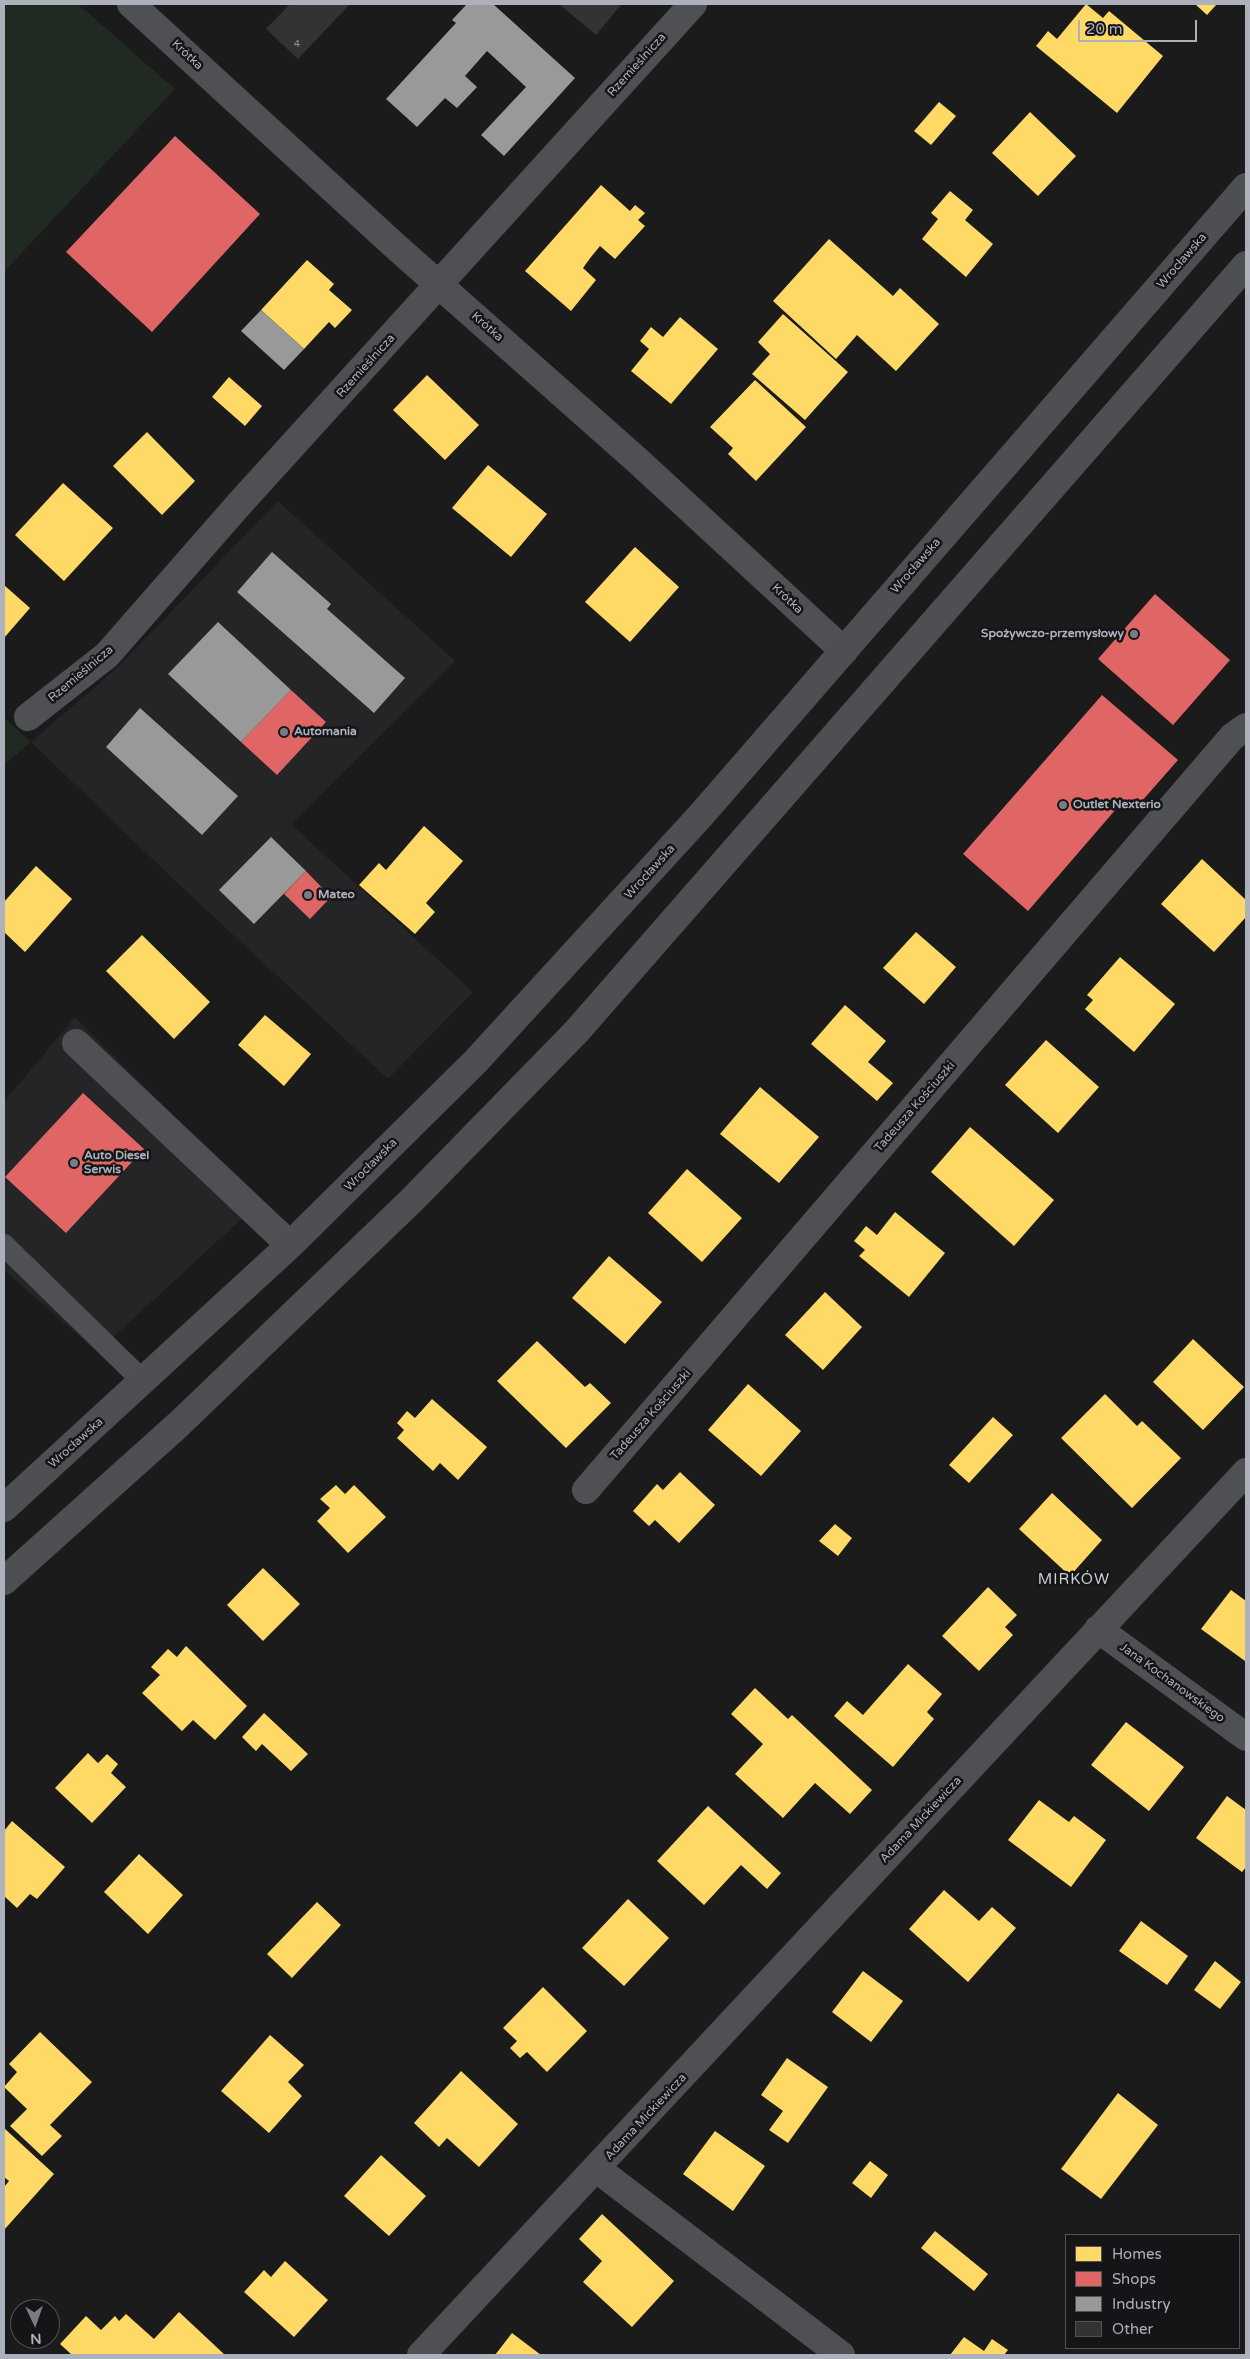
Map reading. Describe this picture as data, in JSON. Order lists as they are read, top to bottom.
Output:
{
  "streets": {
    "main road": ["Wrocławska"],
    "street": [
      "Krótka",
      "Rzemieślnicza",
      "Tadeusza Kościuszki",
      "Jana Kochanowskiego",
      "Adama Mickiewicza"
    ]
  },
  "crossings": [
    ["Krótka", "Rzemieślnicza"],
    ["Krótka", "Wrocławska"],
    ["Jana Kochanowskiego", "Adama Mickiewicza"]
  ],
  "districts": ["MIRKÓW"],
  "places": [
    "Spożywczo-przemysłowy",
    "Automania",
    "Outlet Nexterio",
    "Mateo",
    "Auto Diesel Serwis"
  ],
  "house_numbers": ["4"],
  "legend": [
    "Homes",
    "Shops",
    "Industry",
    "Other"
  ],
  "scale_bar": "20 m",
  "north": "bottom"
}
